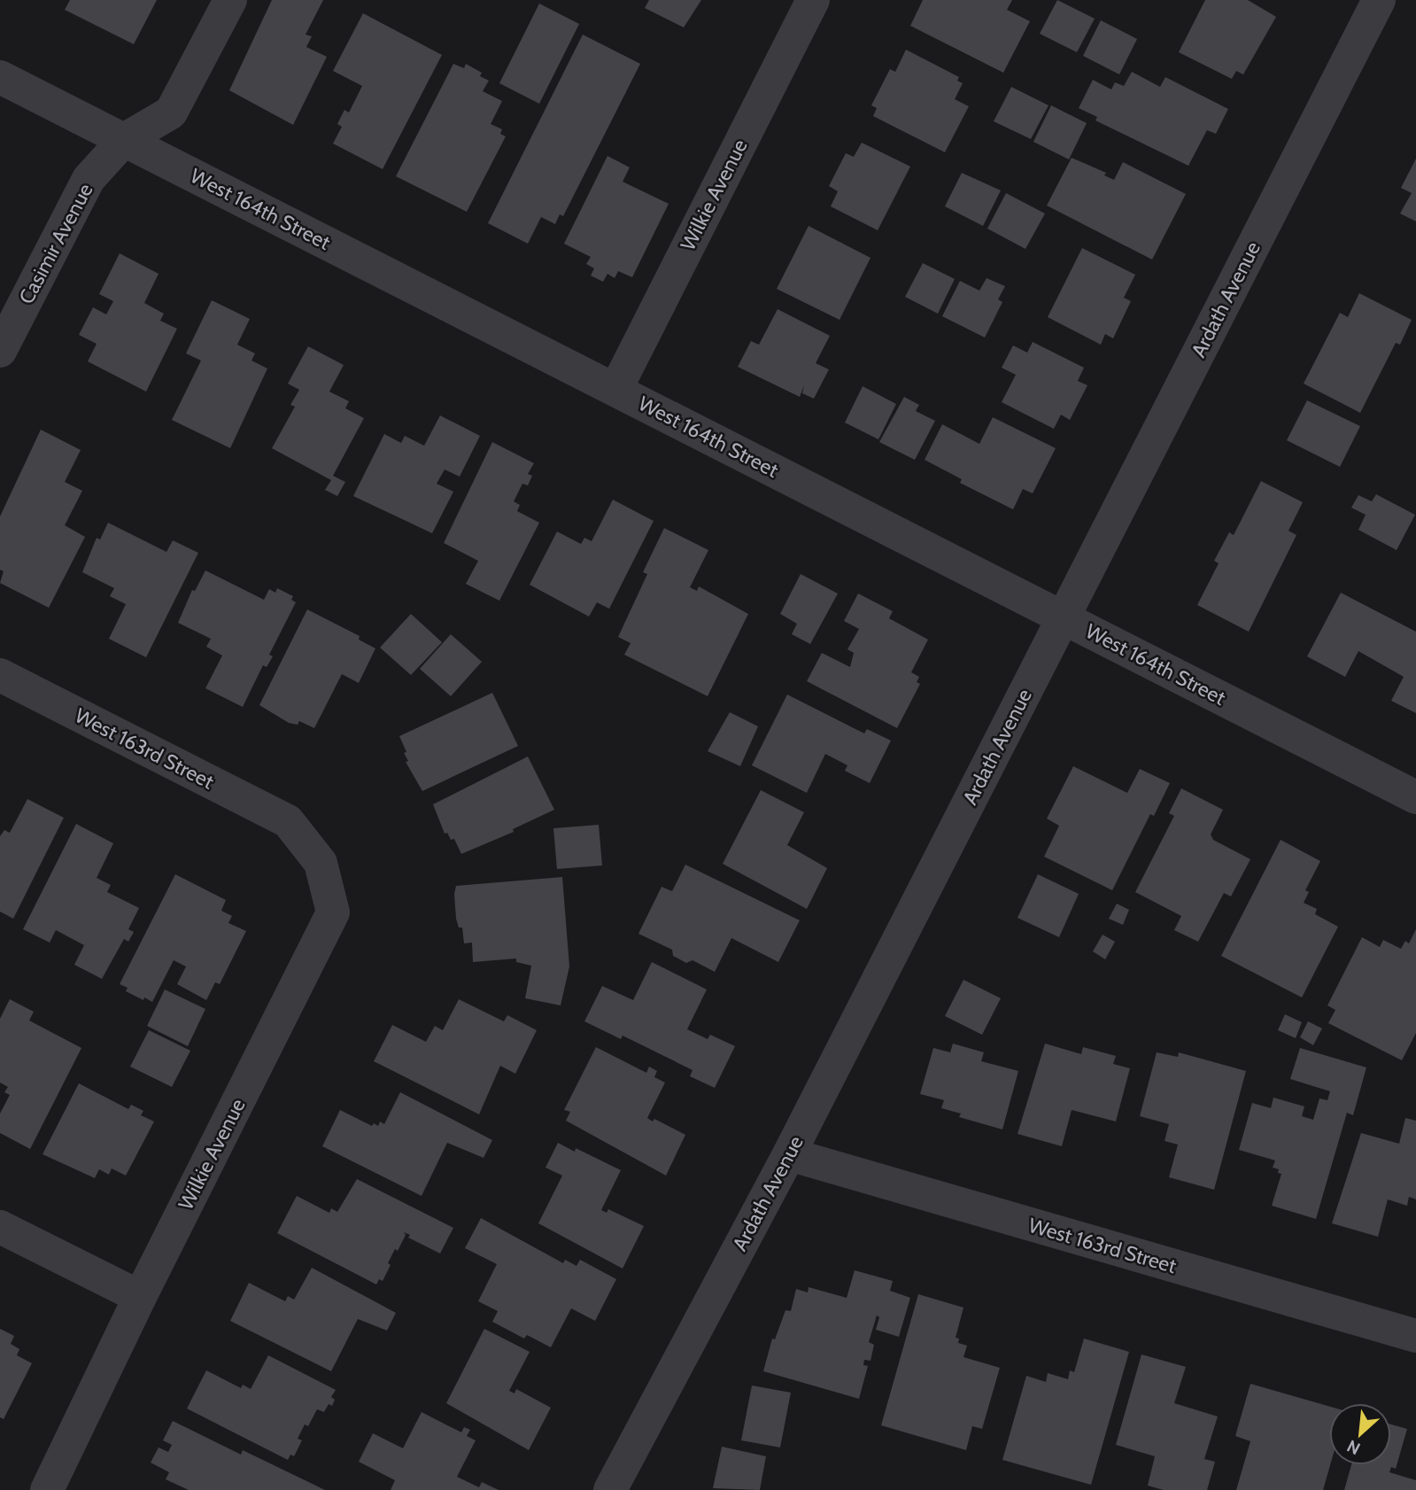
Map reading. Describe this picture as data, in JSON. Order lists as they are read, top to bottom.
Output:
{
  "streets": {
    "street": [
      "Wilkie Avenue",
      "West 164th Street",
      "Casimir Avenue",
      "Ardath Avenue",
      "West 163rd Street"
    ]
  },
  "crossings": [
    ["Wilkie Avenue", "West 164th Street"],
    ["Wilkie Avenue", "West 163rd Street"],
    ["West 164th Street", "Casimir Avenue"],
    ["West 164th Street", "Ardath Avenue"],
    ["Ardath Avenue", "West 163rd Street"]
  ],
  "north": "bottom left"
}
